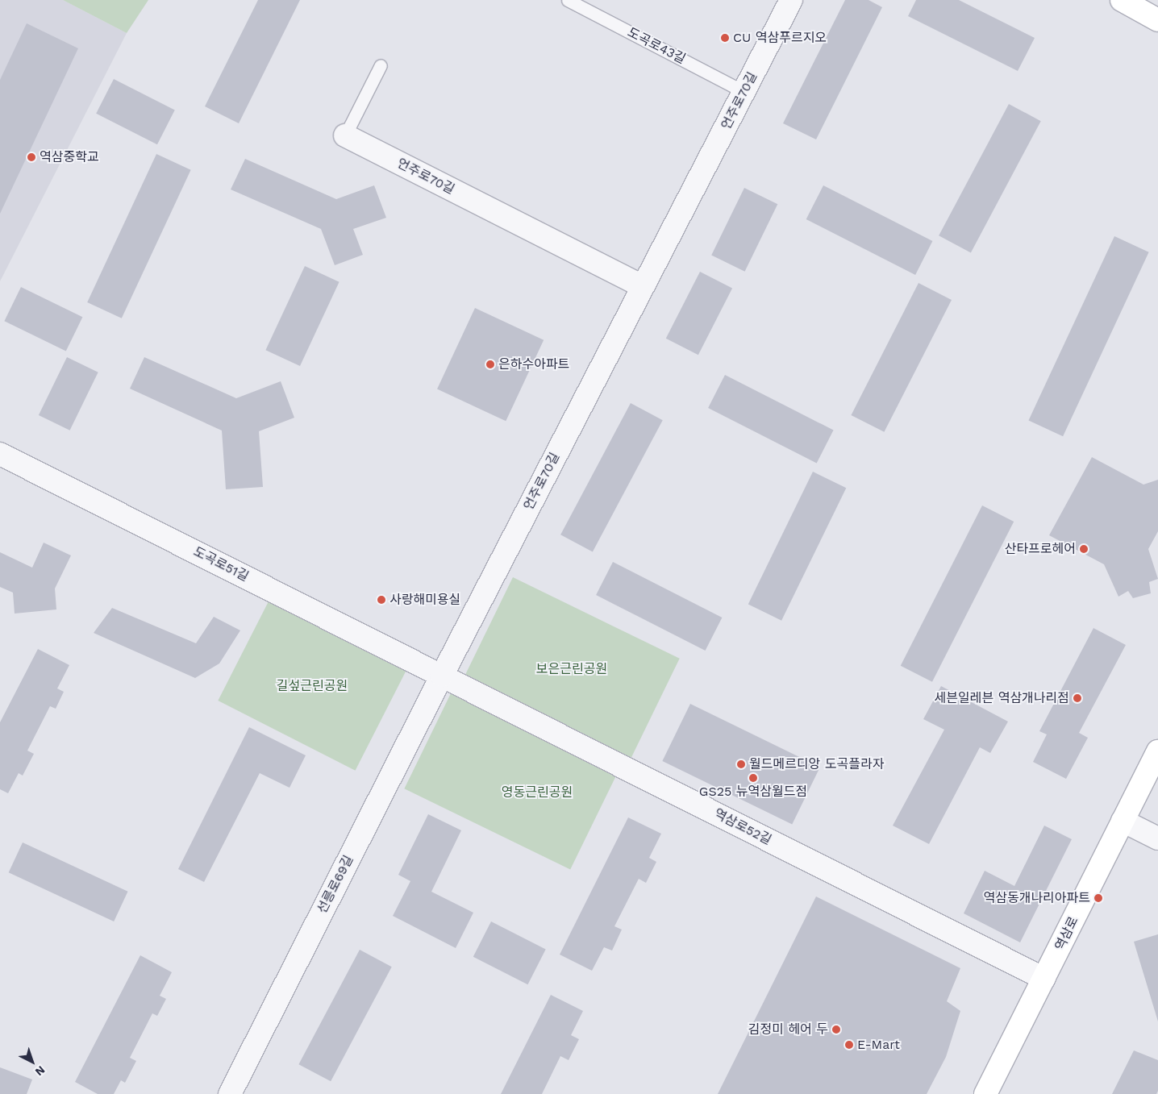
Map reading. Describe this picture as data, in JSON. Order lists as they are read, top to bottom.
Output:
{
  "streets": {
    "main road": ["역삼로"],
    "street": [
      "언주로70길",
      "도곡로51길",
      "역삼로52길",
      "선릉로69길"
    ],
    "lane": ["도곡로43길"]
  },
  "crossings": [
    ["도곡로43길", "언주로70길"],
    ["언주로70길", "도곡로51길"],
    ["언주로70길", "역삼로52길"],
    ["언주로70길", "선릉로69길"],
    ["도곡로51길", "역삼로52길"],
    ["도곡로51길", "선릉로69길"],
    ["역삼로52길", "선릉로69길"],
    ["역삼로52길", "역삼로"]
  ],
  "parks": ["보은근린공원", "길섶근린공원", "영동근린공원"],
  "places": [
    "CU 역삼푸르지오",
    "역삼중학교",
    "은하수아파트",
    "산타프로헤어",
    "사랑해미용실",
    "세븐일레븐 역삼개나리점",
    "월드메르디앙 도곡플라자",
    "GS25 뉴역삼월드점",
    "역삼동개나리아파트",
    "김정미 헤어 두",
    "E-Mart"
  ],
  "north": "bottom right"
}
